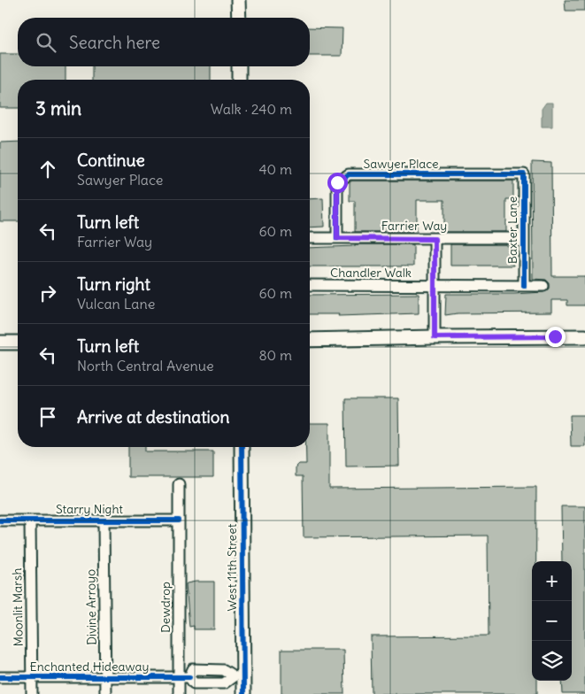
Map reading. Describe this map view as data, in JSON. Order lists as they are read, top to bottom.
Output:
{
  "streets": {
    "main road": ["West 11th Street"],
    "street": [
      "Sawyer Place",
      "Farrier Way",
      "Baxter Lane",
      "Chandler Walk",
      "Starry Night",
      "Moonlit Marsh",
      "Divine Arroyo",
      "Dewdrop",
      "Enchanted Hideaway"
    ]
  },
  "crossings": [
    ["Sawyer Place", "Farrier Way"],
    ["Sawyer Place", "Baxter Lane"],
    ["Farrier Way", "Baxter Lane"],
    ["Baxter Lane", "Chandler Walk"],
    ["Starry Night", "Moonlit Marsh"],
    ["Starry Night", "Divine Arroyo"],
    ["Starry Night", "Dewdrop"],
    ["Moonlit Marsh", "Enchanted Hideaway"],
    ["Divine Arroyo", "Enchanted Hideaway"],
    ["Dewdrop", "Enchanted Hideaway"]
  ],
  "page": {
    "search": "Search here",
    "heading": ["3 min", "Walk · 240 m"],
    "list": [
      ["Continue", "Sawyer Place", "40 m"],
      ["Turn left", "Farrier Way", "60 m"],
      ["Turn right", "Vulcan Lane", "60 m"],
      ["Turn left", "North Central Avenue", "80 m"],
      "Arrive at destination"
    ],
    "map_buttons": ["+", "−"]
  }
}
